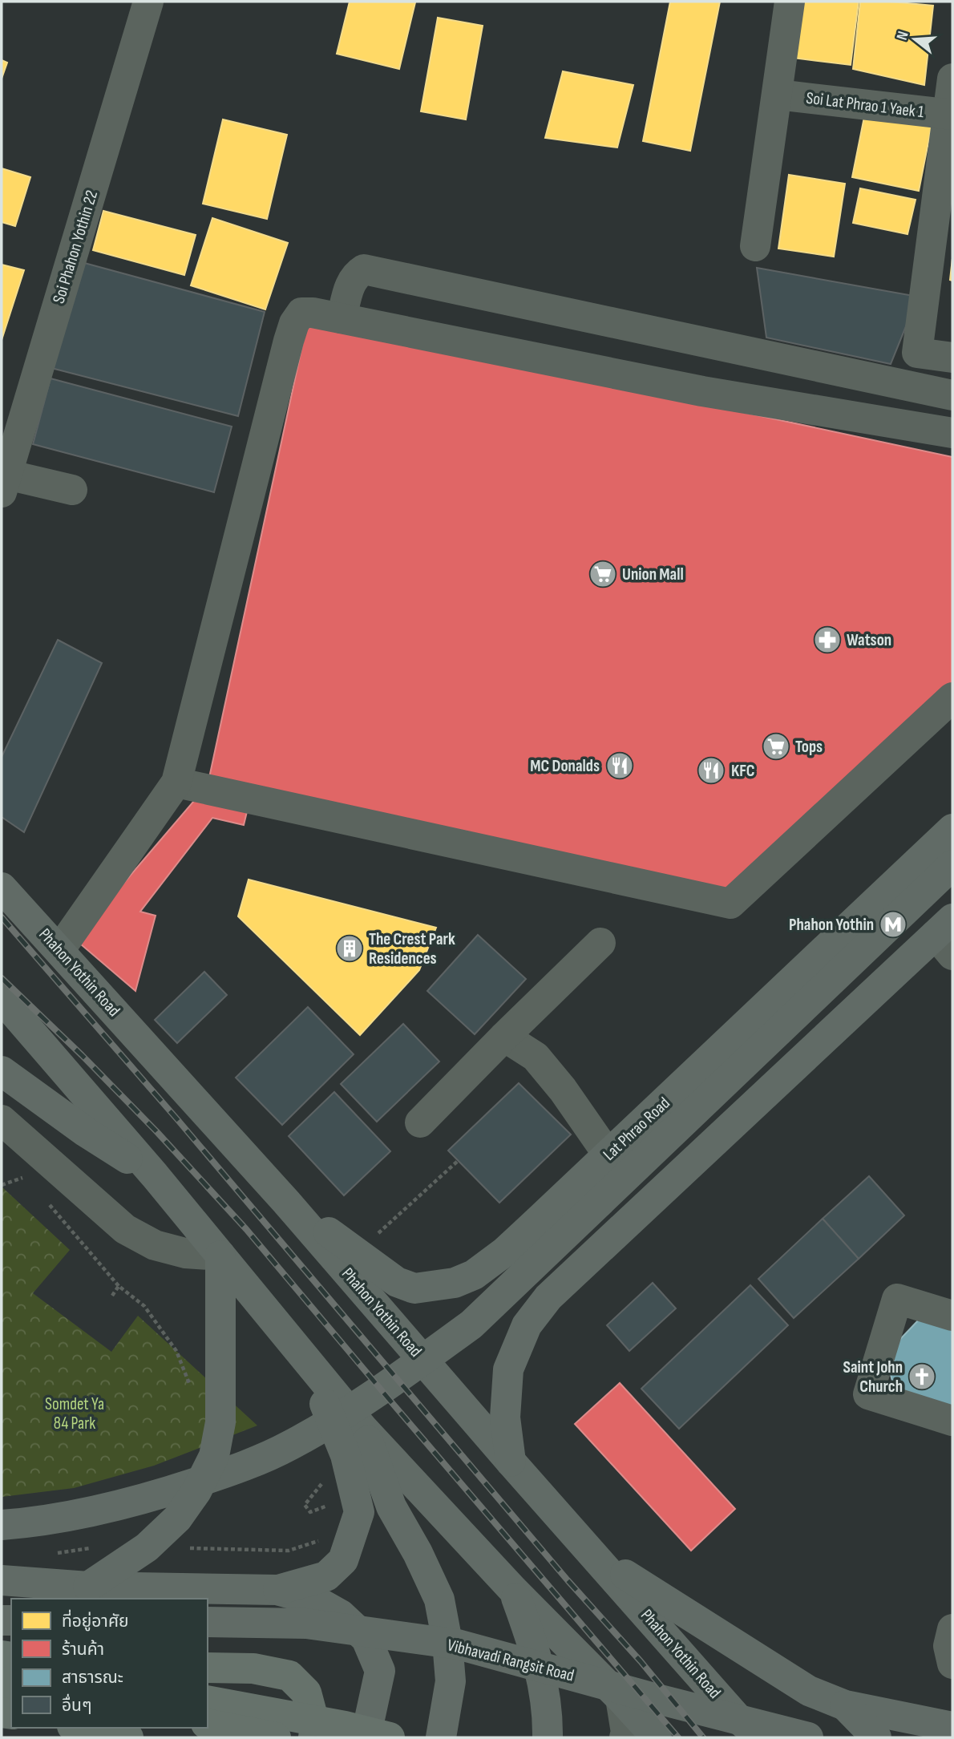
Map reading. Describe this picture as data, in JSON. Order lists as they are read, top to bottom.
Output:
{
  "streets": {
    "main road": ["Phahon Yothin Road", "Lat Phrao Road", "Vibhavadi Rangsit Road"],
    "street": ["Soi Lat Phrao 1 Yaek 1", "Soi Phahon Yothin 22"]
  },
  "crossings": [
    ["Phahon Yothin Road", "Lat Phrao Road"]
  ],
  "parks": ["Somdet Ya 84 Park"],
  "places": {
    "supermarket": ["Union Mall", "Tops"],
    "pharmacy": ["Watson"],
    "restaurant": ["MC Donalds", "KFC"],
    "metro station": ["Phahon Yothin"],
    "building": ["The Crest Park Residences"],
    "church": ["Saint John Church"]
  },
  "legend": [
    "ที่อยู่อาศัย",
    "ร้านค้า",
    "สาธารณะ",
    "อื่นๆ"
  ],
  "north": "left"
}
